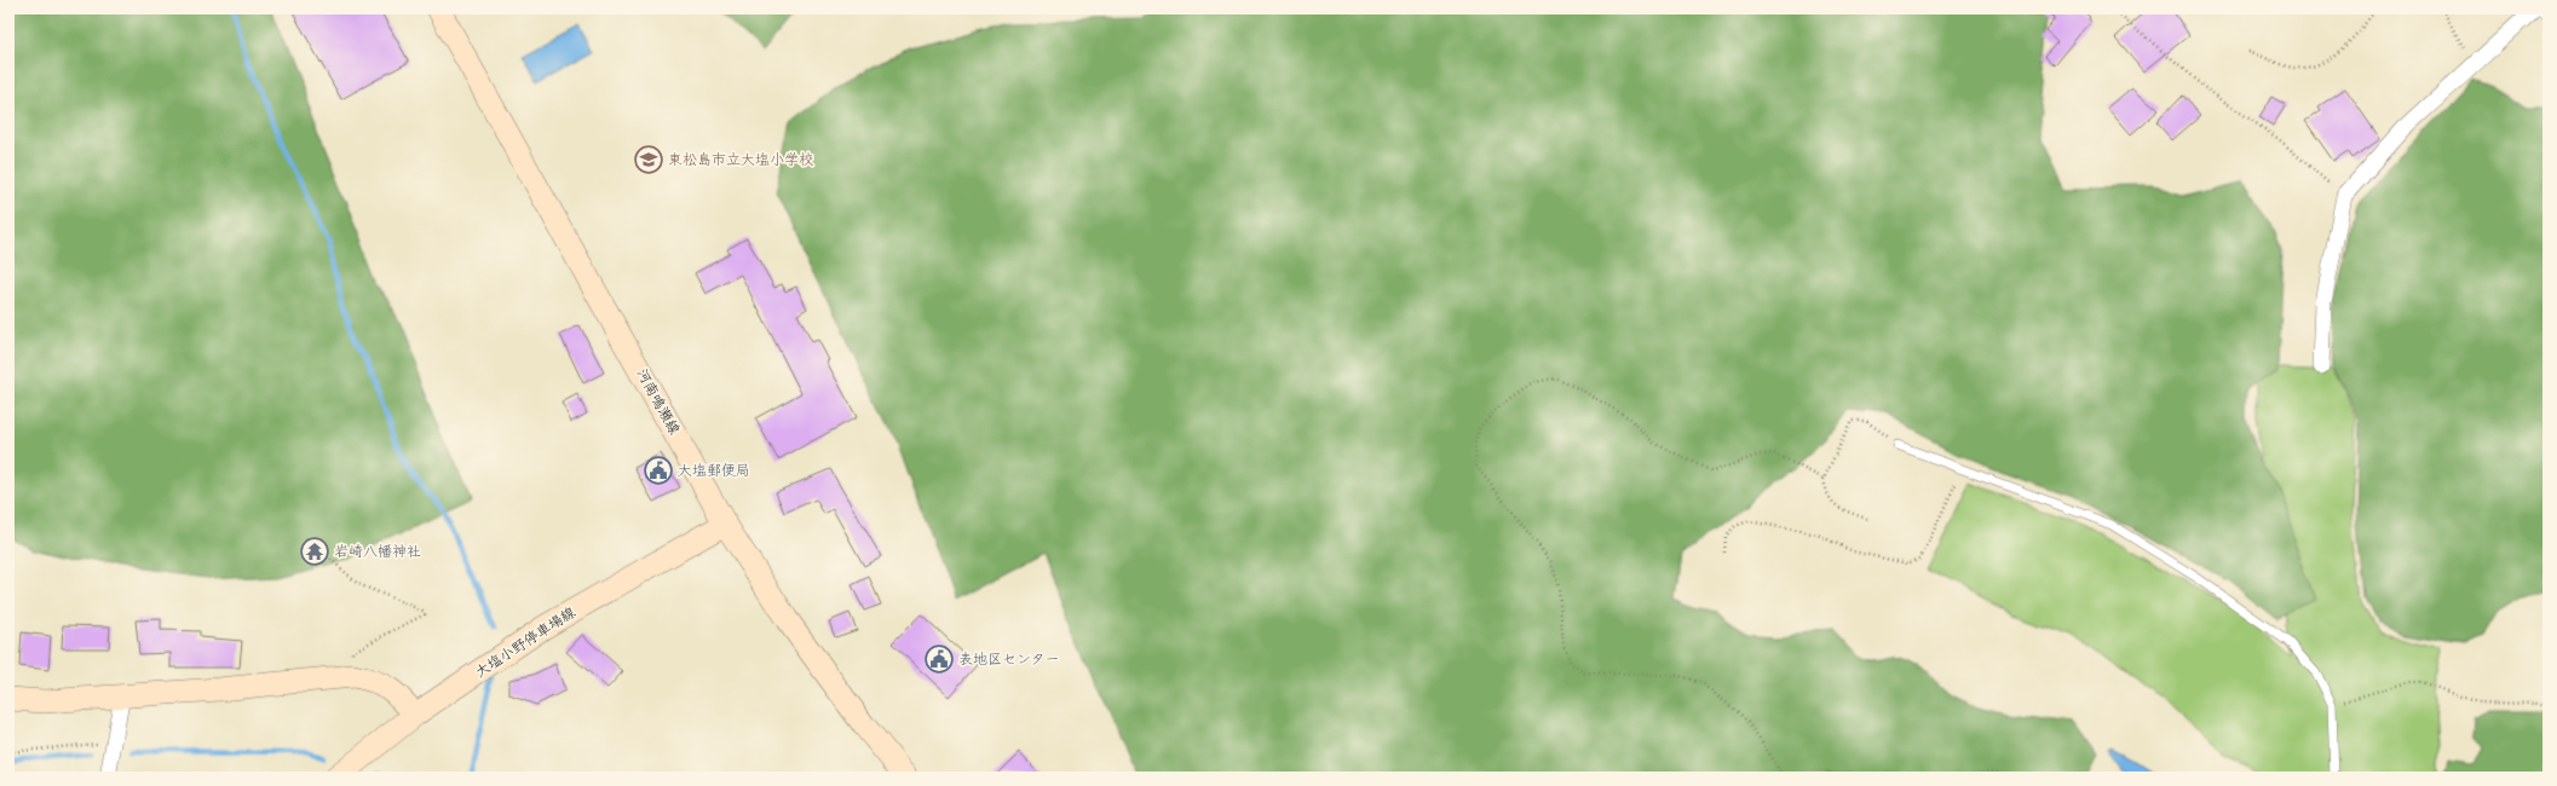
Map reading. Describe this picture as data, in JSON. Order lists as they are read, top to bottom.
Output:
{
  "streets": {
    "main road": ["河南鳴瀬線", "大塩小野停車場線"]
  },
  "crossings": [
    ["河南鳴瀬線", "大塩小野停車場線"]
  ],
  "places": {
    "school or university": ["東松島市立大塩小学校"],
    "public building": ["大塩郵便局", "表地区センター"],
    "temple": ["岩崎八幡神社"]
  }
}
